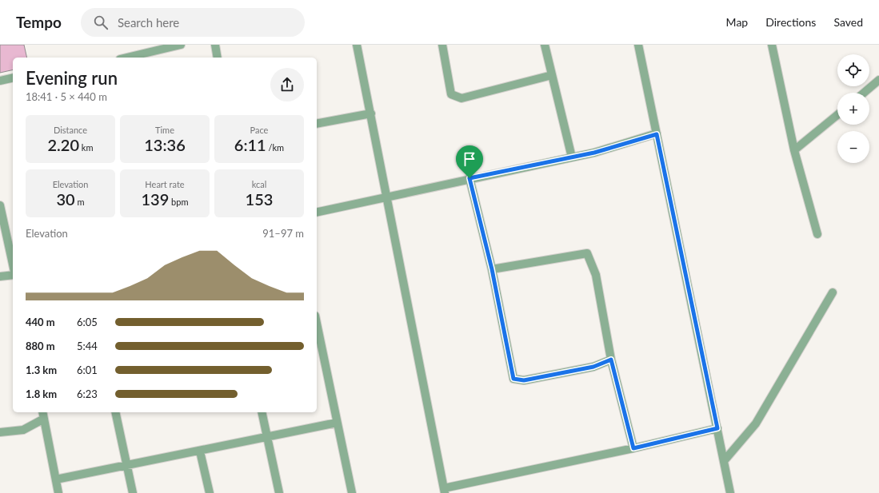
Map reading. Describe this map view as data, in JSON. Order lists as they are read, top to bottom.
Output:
{
  "page": {
    "header": "Tempo",
    "search": "Search here",
    "nav": ["Map", "Directions", "Saved"],
    "map_buttons": ["+", "−"],
    "heading": ["Evening run", "18:41 · 5 × 440 m"],
    "stats": [
      ["Distance", "2.20 km"],
      ["Time", "13:36"],
      ["Pace", "6:11 /km"],
      ["Elevation", "30 m"],
      ["Heart rate", "139 bpm"],
      ["kcal", "153"]
    ],
    "chart": ["Elevation", "91–97 m"],
    "list": [
      {
        "name": "440 m",
        "note": "6:05"
      },
      {
        "name": "880 m",
        "note": "5:44"
      },
      {
        "name": "1.3 km",
        "note": "6:01"
      },
      {
        "name": "1.8 km",
        "note": "6:23"
      }
    ]
  }
}
